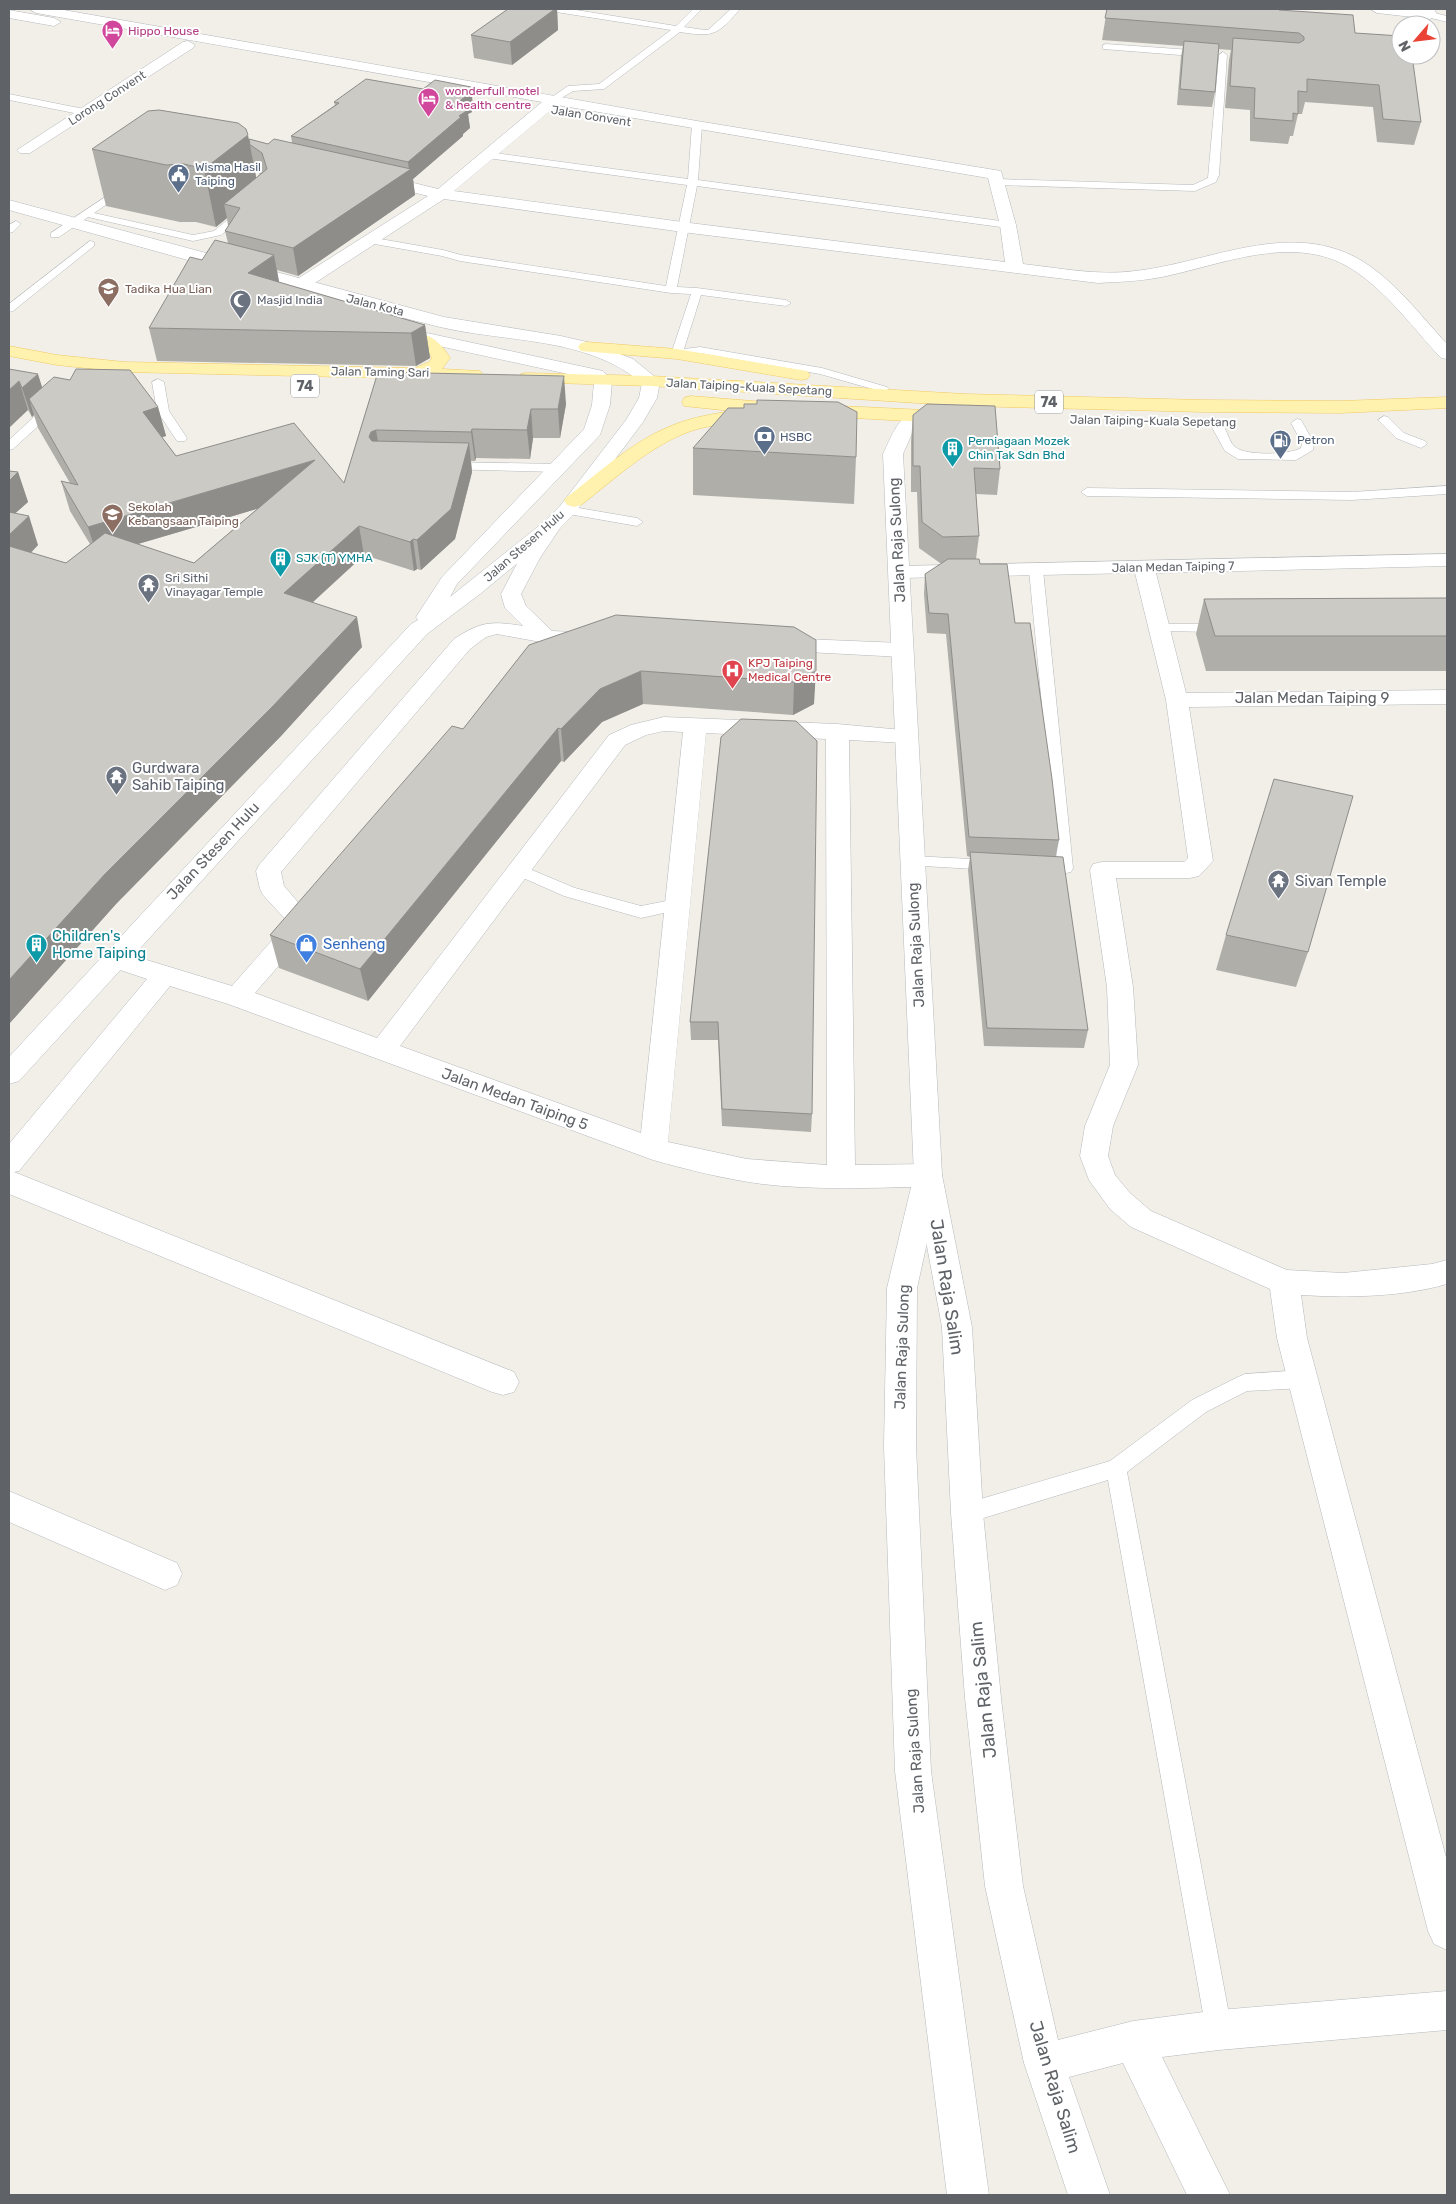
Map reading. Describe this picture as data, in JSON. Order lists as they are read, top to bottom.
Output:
{
  "streets": {
    "main road": ["Jalan Taming Sari", "74", "Jalan Taiping-Kuala Sepetang"],
    "street": [
      "Lorong Convent",
      "Jalan Convent",
      "Jalan Kota",
      "Jalan Raja Sulong",
      "Jalan Stesen Hulu",
      "Jalan Medan Taiping 7",
      "Jalan Medan Taiping 9",
      "Jalan Medan Taiping 5",
      "Jalan Raja Salim"
    ]
  },
  "crossings": [
    ["Lorong Convent", "Jalan Convent"],
    ["Jalan Kota", "74"],
    ["Jalan Kota", "Jalan Taiping-Kuala Sepetang"],
    ["Jalan Kota", "Jalan Stesen Hulu"],
    ["74", "Jalan Taiping-Kuala Sepetang"],
    ["74", "Jalan Stesen Hulu"],
    ["Jalan Taiping-Kuala Sepetang", "Jalan Raja Sulong"],
    ["Jalan Taiping-Kuala Sepetang", "Jalan Stesen Hulu"],
    ["Jalan Raja Sulong", "Jalan Medan Taiping 7"],
    ["Jalan Raja Sulong", "Jalan Medan Taiping 5"],
    ["Jalan Raja Sulong", "Jalan Raja Salim"],
    ["Jalan Stesen Hulu", "Jalan Medan Taiping 5"],
    ["Jalan Medan Taiping 5", "Jalan Raja Salim"]
  ],
  "places": {
    "hotel": ["Hippo House", "wonderfull motel & health centre"],
    "public building": ["Wisma Hasil Taiping"],
    "school or university": ["Tadika Hua Lian", "Sekolah Kebangsaan Taiping"],
    "mosque": ["Masjid India"],
    "bank": ["HSBC"],
    "fuel station": ["Petron"],
    "building": ["Perniagaan Mozek Chin Tak Sdn Bhd", "SJK (T) YMHA", "Children's Home Taiping"],
    "temple": ["Sri Sithi Vinayagar Temple", "Gurdwara Sahib Taiping", "Sivan Temple"],
    "hospital": ["KPJ Taiping Medical Centre"],
    "shop": ["Senheng"]
  },
  "north": "bottom left"
}
